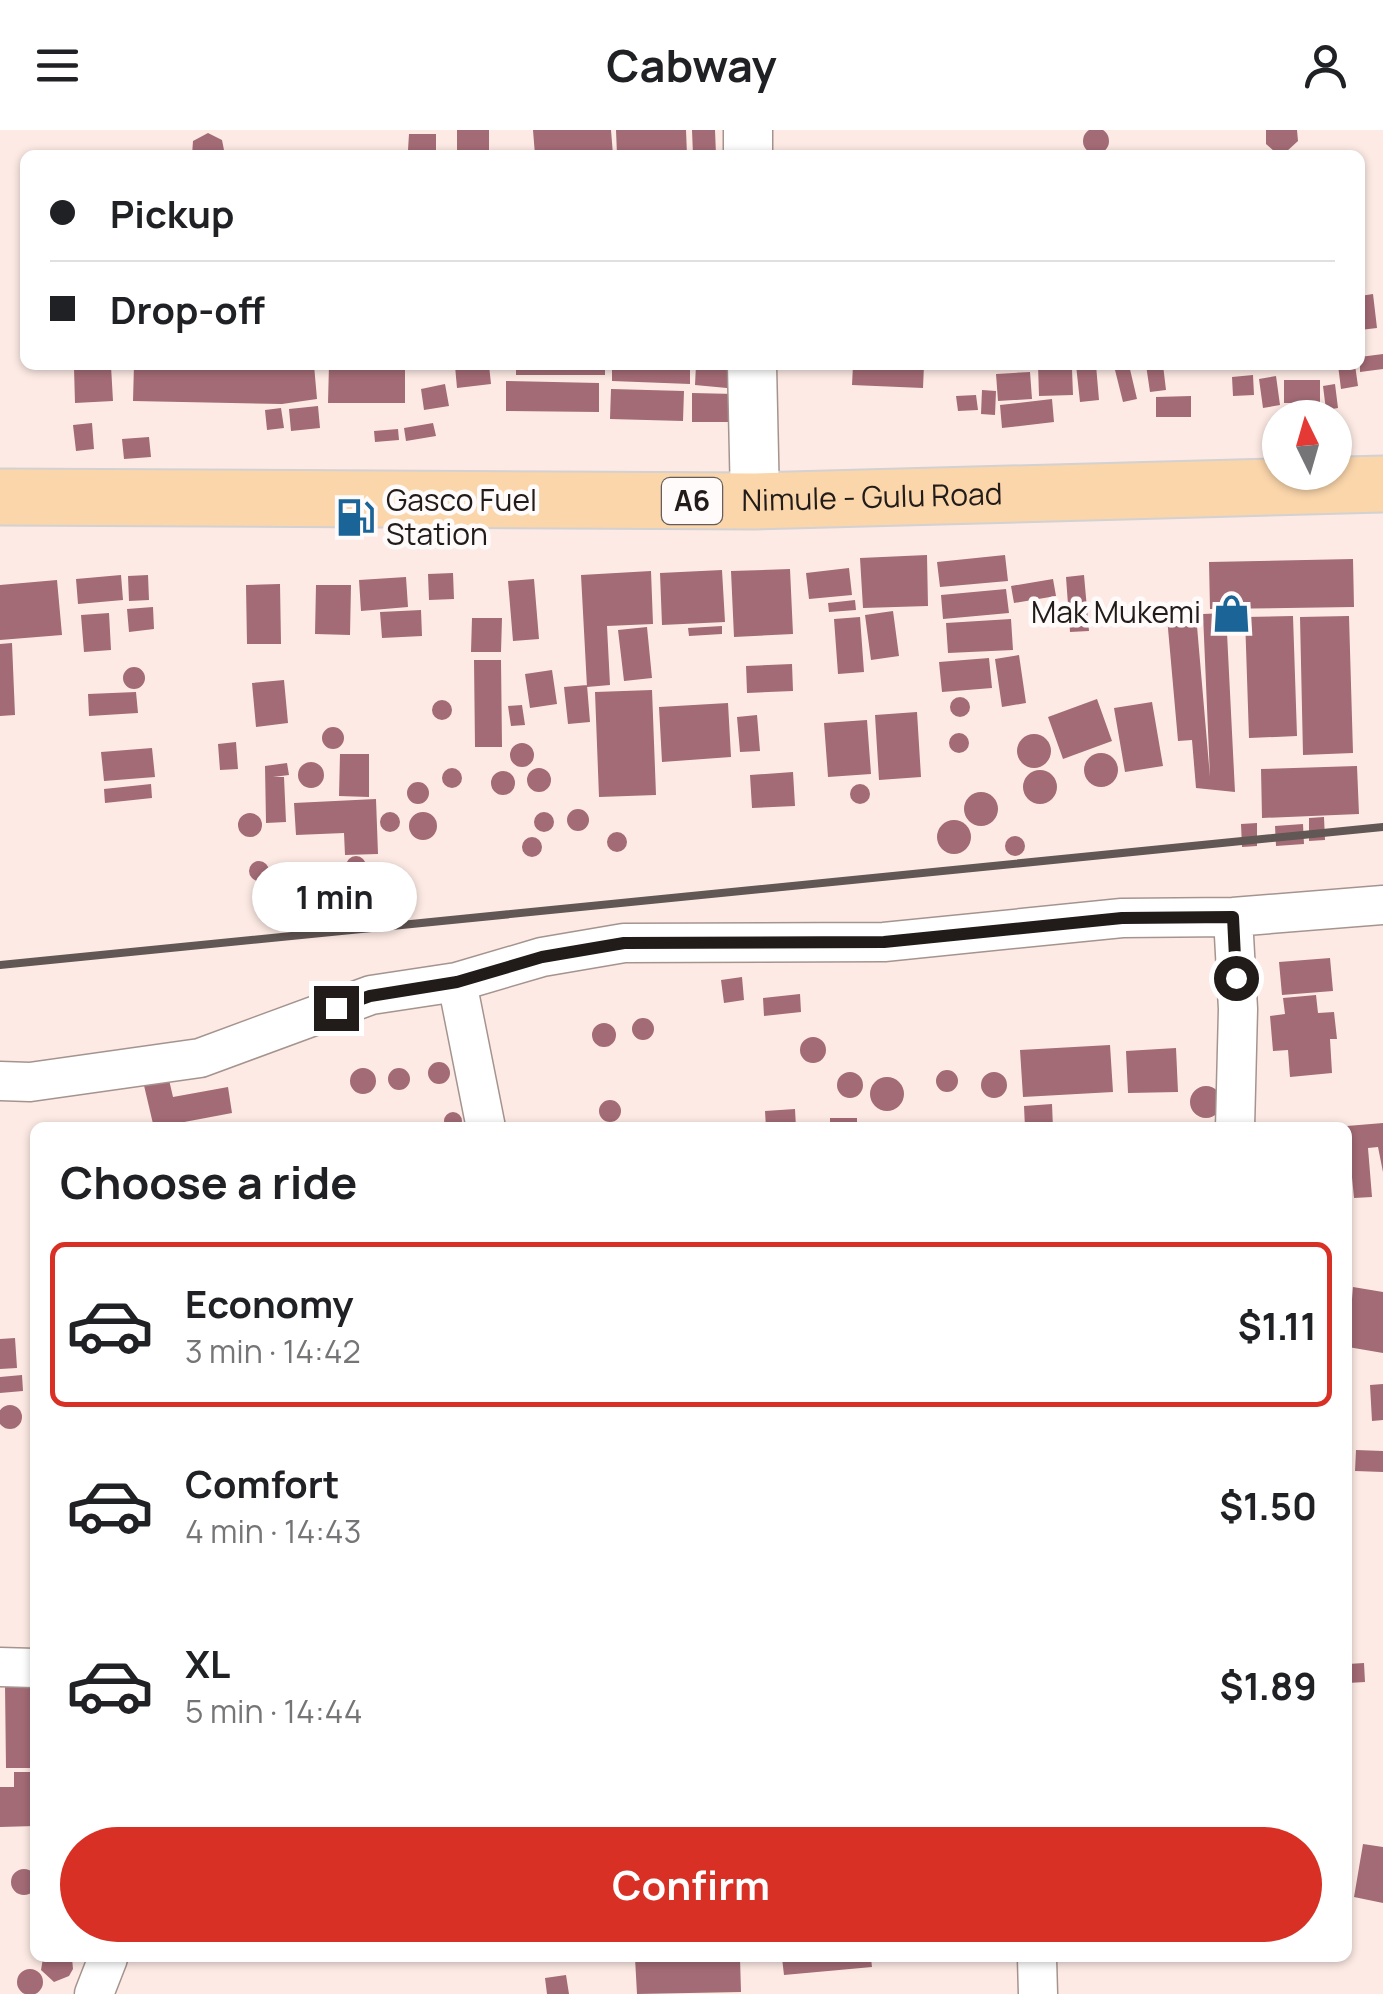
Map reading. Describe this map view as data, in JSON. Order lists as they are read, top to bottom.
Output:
{
  "streets": {
    "main road": ["Nimule - Gulu Road", "A6"]
  },
  "places": {
    "fuel station": ["Gasco Fuel Station"],
    "shop": ["Mak Mukemi"]
  },
  "north": "top",
  "page": {
    "header": "Cabway",
    "banner": ["Pickup", "Drop-off"],
    "bubble": "1 min",
    "heading": "Choose a ride",
    "list": [
      {
        "name": "Economy",
        "note": "3 min · 14:42",
        "value": "$1.11"
      },
      {
        "name": "Comfort",
        "note": "4 min · 14:43",
        "value": "$1.50"
      },
      {
        "name": "XL",
        "note": "5 min · 14:44",
        "value": "$1.89"
      }
    ],
    "buttons": "Confirm"
  }
}
